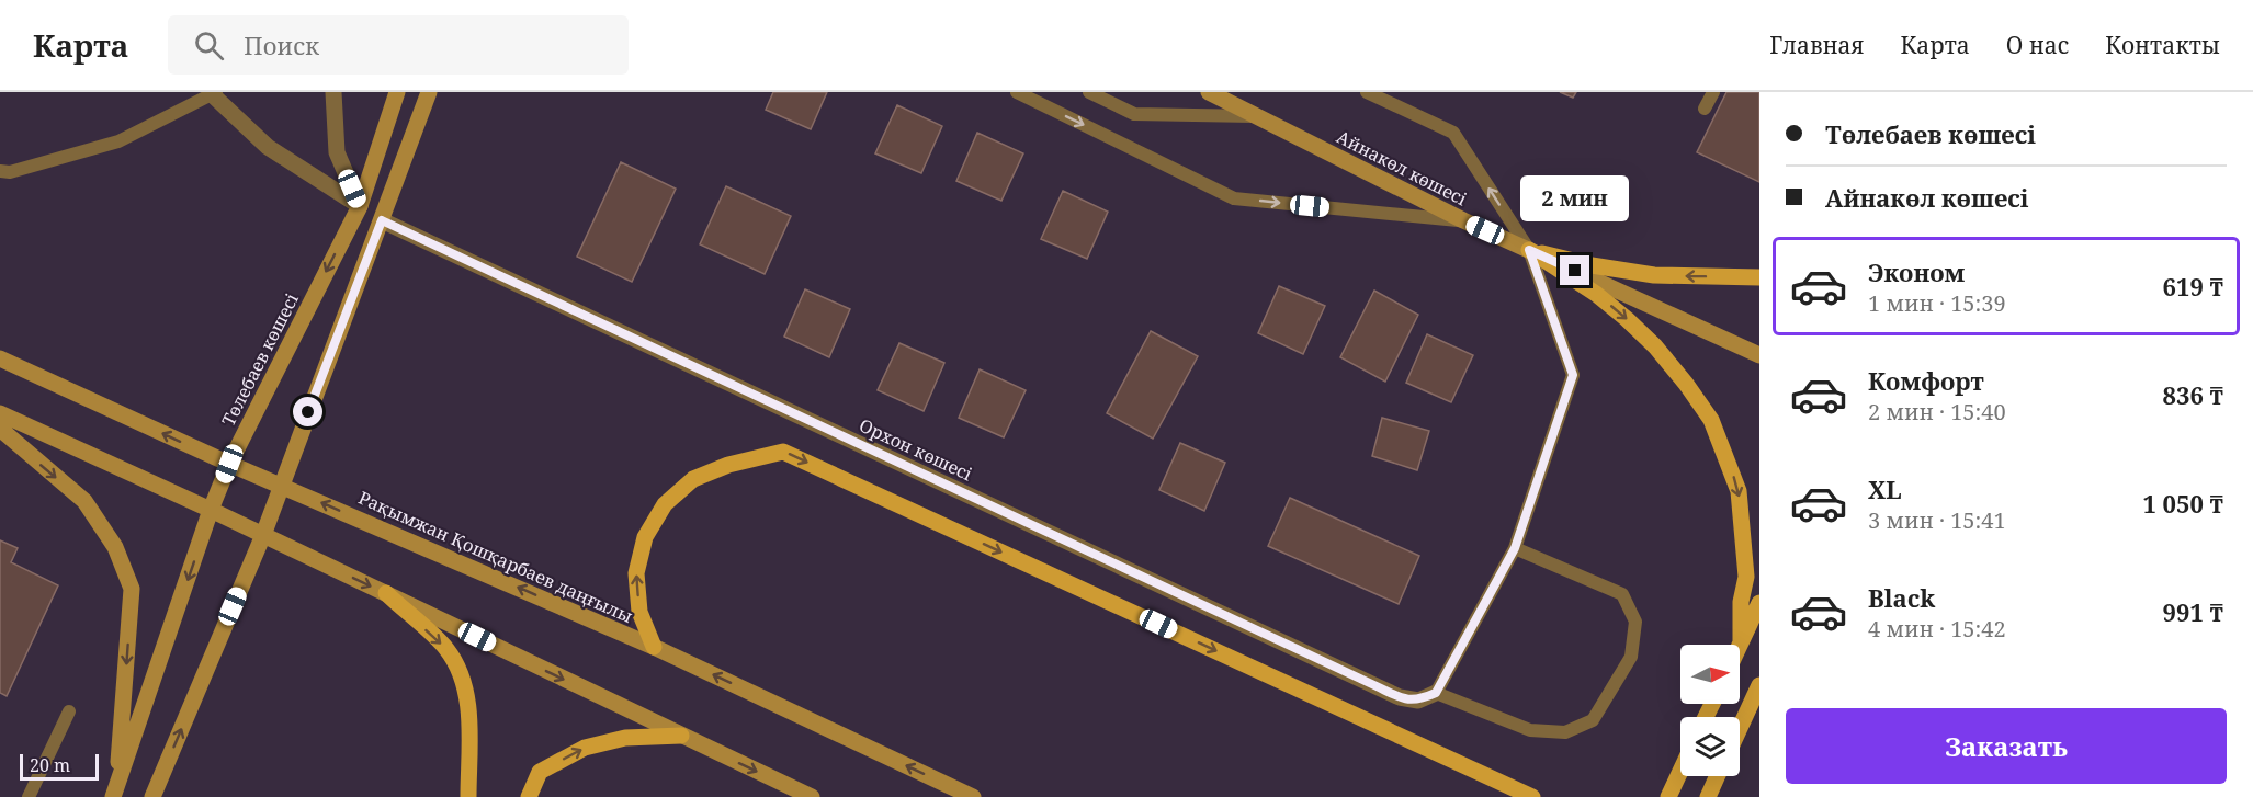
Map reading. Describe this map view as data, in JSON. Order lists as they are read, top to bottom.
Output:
{
  "streets": {
    "main road": ["Айнакөл көшесі", "Төлебаев көшесі", "Рақымжан Қошқарбаев даңғылы"],
    "street": ["Орхон көшесі"]
  },
  "crossings": [
    ["Төлебаев көшесі", "Рақымжан Қошқарбаев даңғылы"]
  ],
  "scale_bar": "20 m",
  "north": "right",
  "page": {
    "header": "Карта",
    "search": "Поиск",
    "nav": [
      "Главная",
      "Карта",
      "О нас",
      "Контакты"
    ],
    "banner": ["Төлебаев көшесі", "Айнакөл көшесі"],
    "bubble": "2 мин",
    "list": [
      {
        "name": "Эконом",
        "note": "1 мин · 15:39",
        "value": "619 ₸"
      },
      {
        "name": "Комфорт",
        "note": "2 мин · 15:40",
        "value": "836 ₸"
      },
      {
        "name": "XL",
        "note": "3 мин · 15:41",
        "value": "1 050 ₸"
      },
      {
        "name": "Black",
        "note": "4 мин · 15:42",
        "value": "991 ₸"
      }
    ],
    "buttons": "Заказать",
    "scale": "20 m"
  }
}
